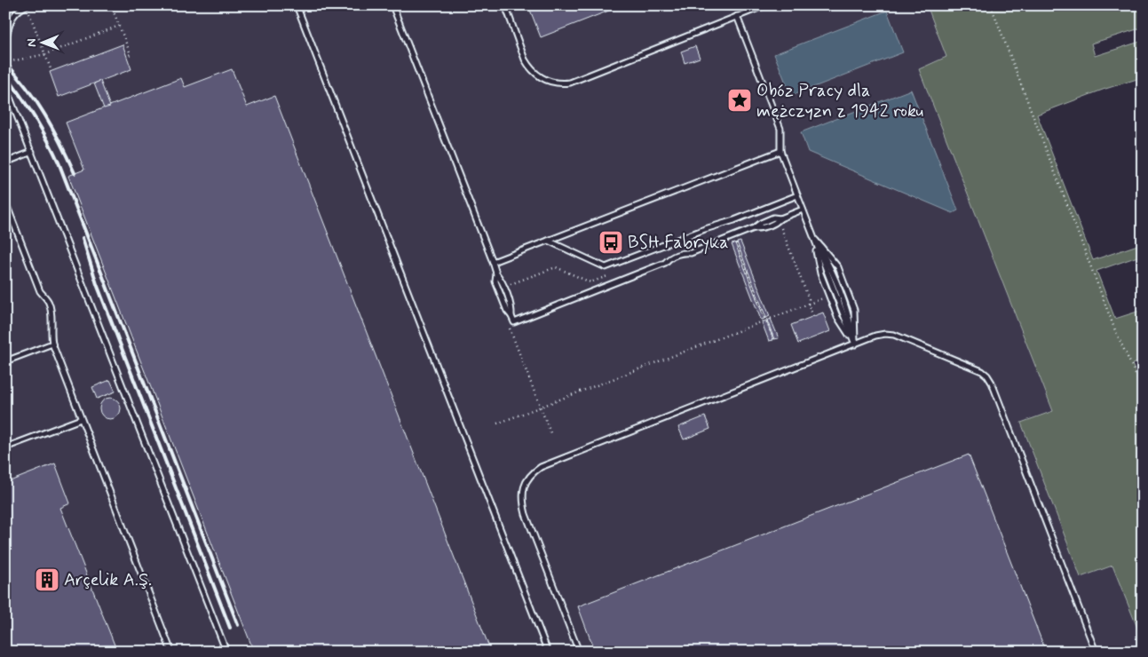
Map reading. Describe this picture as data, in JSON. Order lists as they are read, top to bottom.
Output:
{
  "places": {
    "place": ["Obóz Pracy dla mężczyzn z 1942 roku"],
    "bus stop": ["BSH Fabryka"],
    "building": ["Arçelik A.Ş."]
  },
  "north": "left"
}
